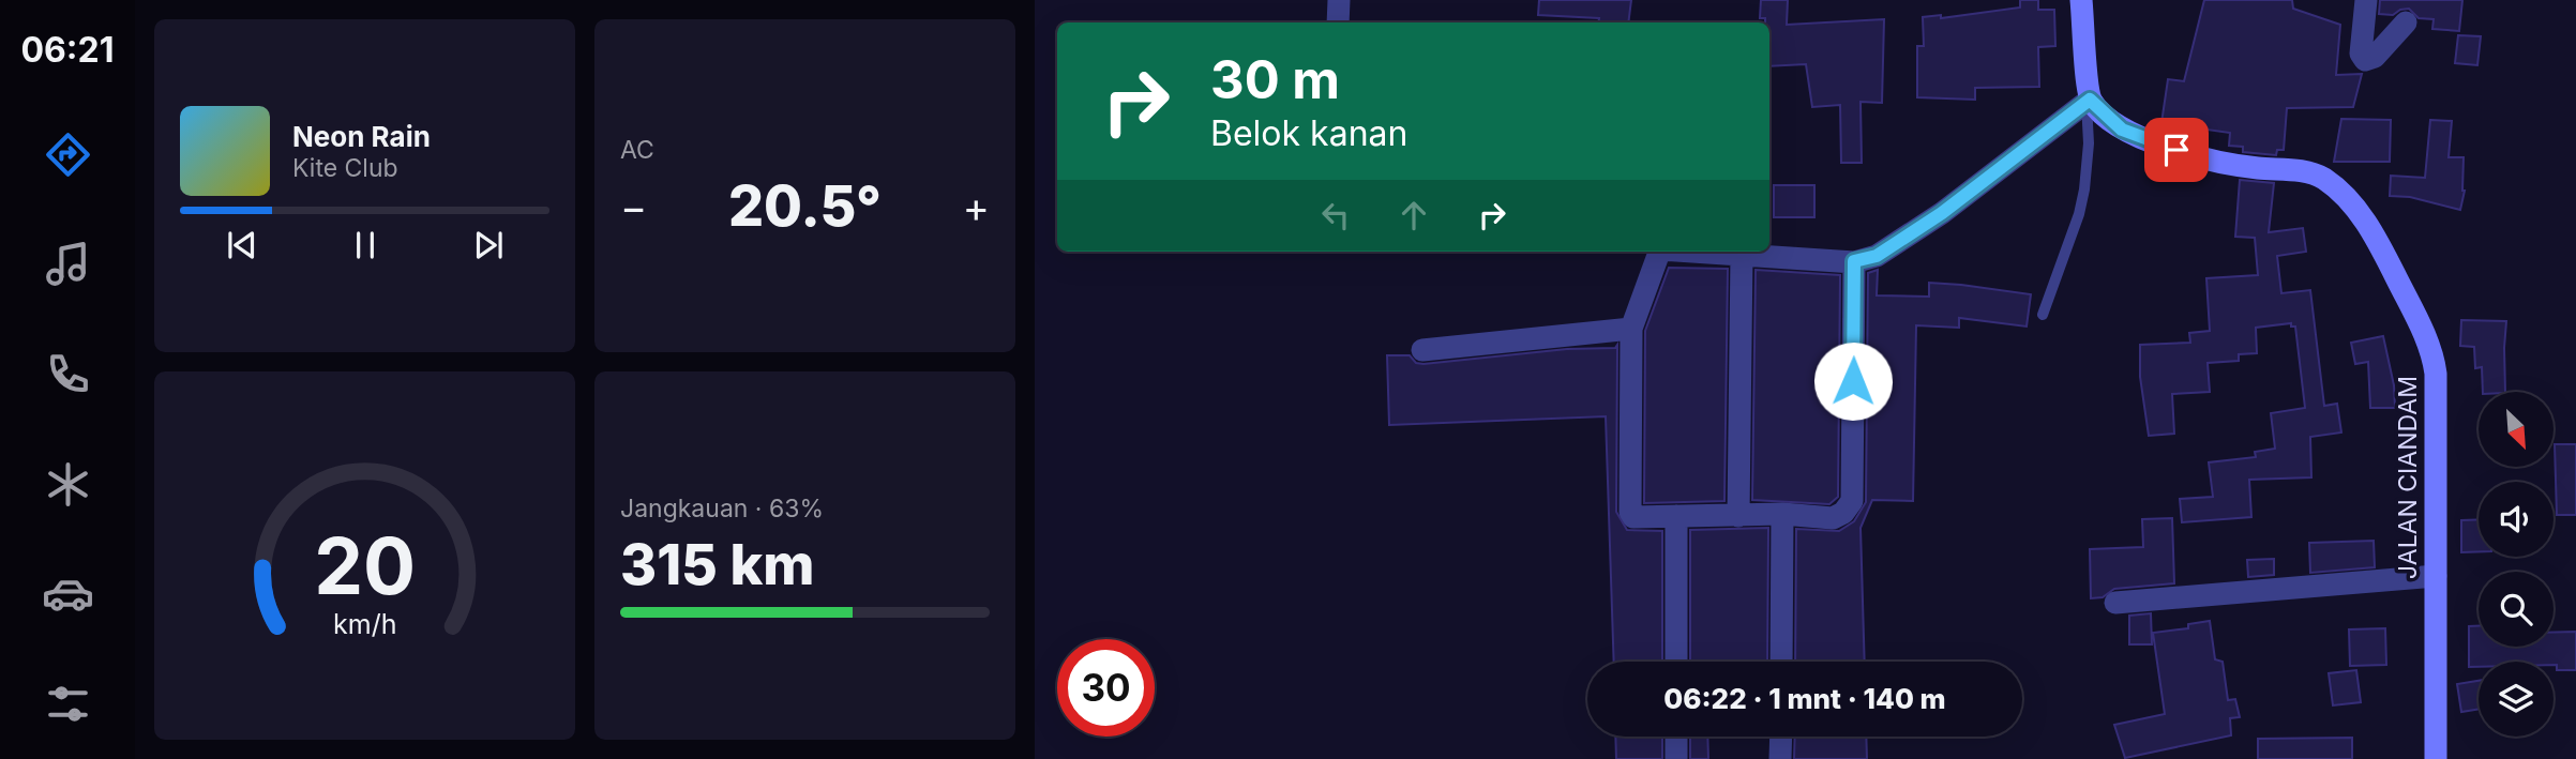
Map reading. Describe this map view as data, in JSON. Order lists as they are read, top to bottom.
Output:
{
  "streets": {
    "street": ["JALAN CIANDAM"]
  },
  "north": "bottom right",
  "page": {
    "tabs": "06:21",
    "tile": [
      "AC",
      ["Jangkauan · 63%", "315 km"]
    ],
    "turn": ["30 m", "Belok kanan"],
    "song": ["Neon Rain", "Kite Club"],
    "heat": ["−", "20.5°", "+"],
    "limit": "30",
    "trip": "06:22 · 1 mnt · 140 m",
    "gauge": ["20", "km/h"]
  }
}
